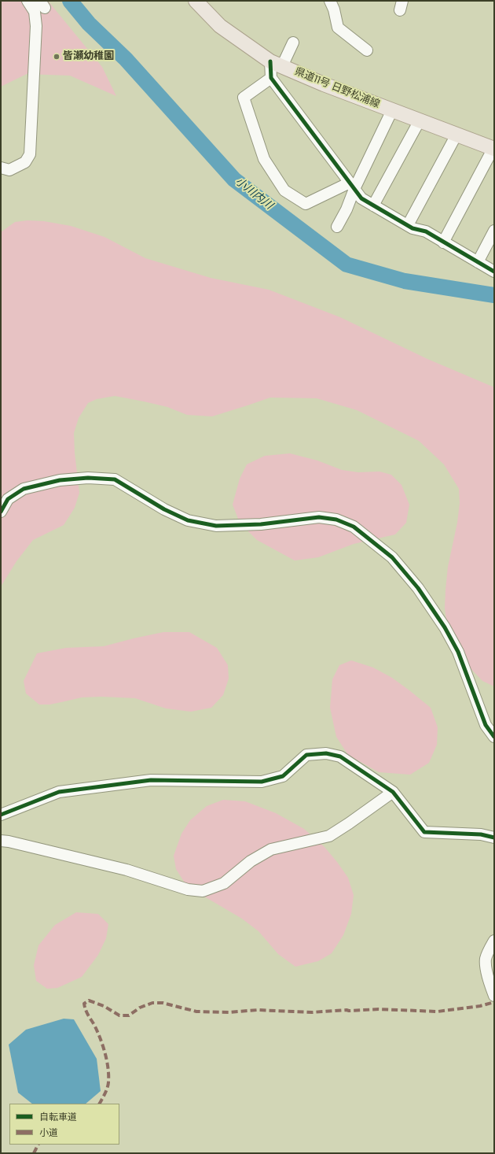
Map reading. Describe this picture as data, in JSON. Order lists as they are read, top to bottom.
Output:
{
  "streets": {
    "main road": ["県道11号 日野松浦線"]
  },
  "water": ["小川内川"],
  "places": ["皆瀬幼稚園"],
  "legend": ["自転車道", "小道"]
}
